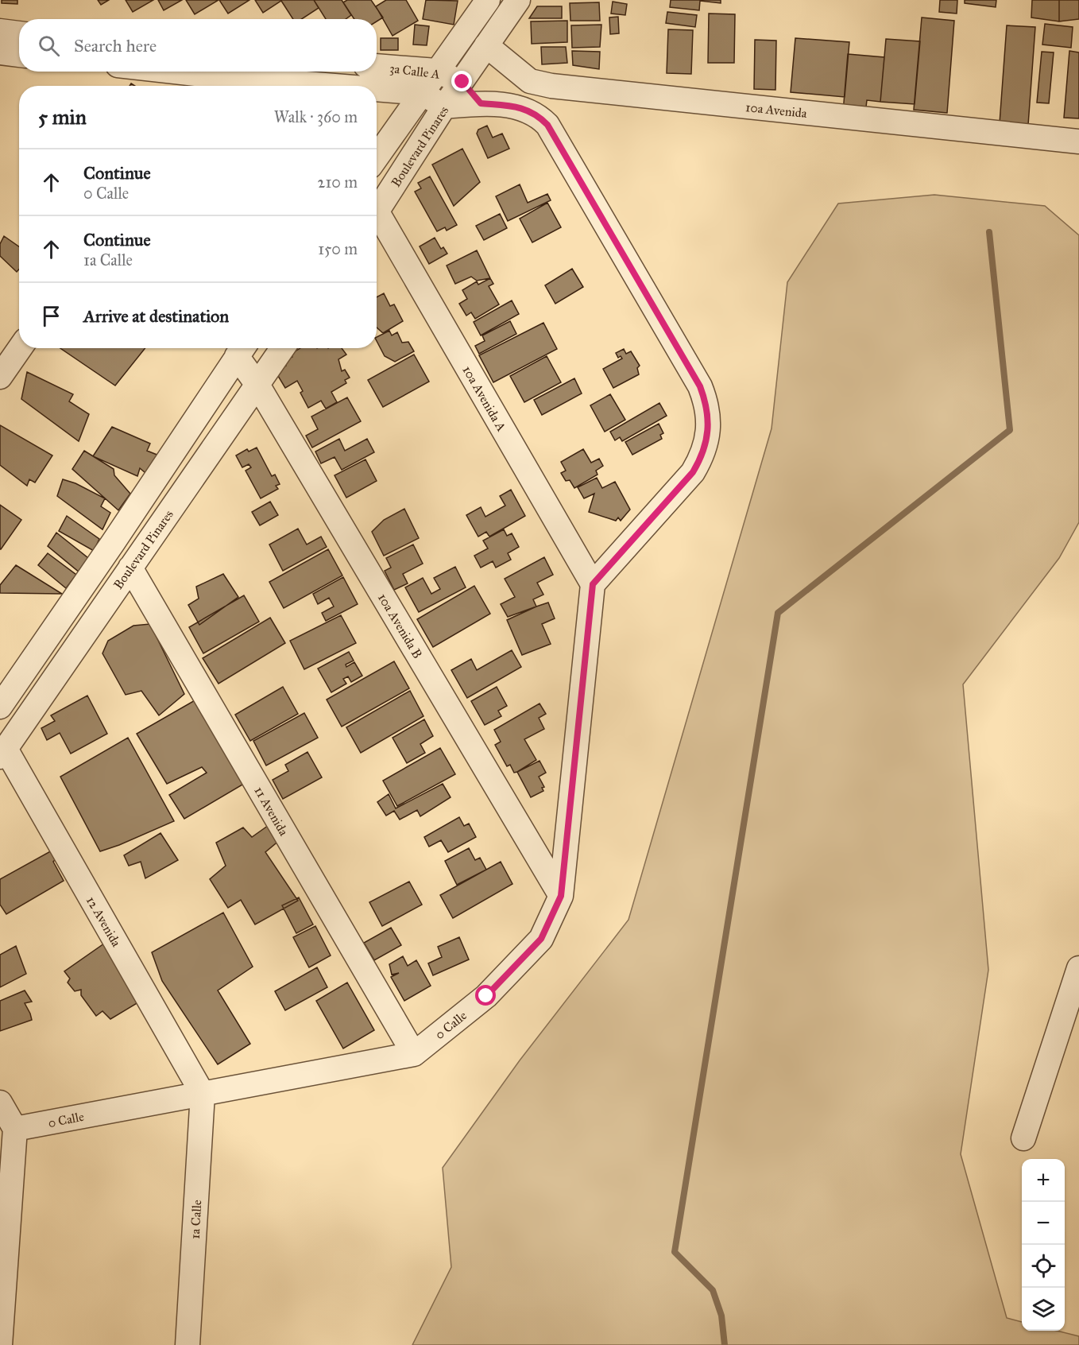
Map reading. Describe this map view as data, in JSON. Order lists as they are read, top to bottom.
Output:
{
  "streets": {
    "street": [
      "3a Calle A",
      "10a Avenida",
      "Boulevard Pinares",
      "10a Avenida A",
      "10a Avenida B",
      "11 Avenida",
      "12 Avenida",
      "0 Calle",
      "1a Calle"
    ]
  },
  "crossings": [
    ["3a Calle A", "Boulevard Pinares"],
    ["10a Avenida", "Boulevard Pinares"],
    ["Boulevard Pinares", "10a Avenida B"],
    ["Boulevard Pinares", "11 Avenida"],
    ["Boulevard Pinares", "12 Avenida"],
    ["10a Avenida A", "0 Calle"],
    ["10a Avenida B", "0 Calle"],
    ["11 Avenida", "0 Calle"],
    ["12 Avenida", "0 Calle"],
    ["12 Avenida", "1a Calle"],
    ["0 Calle", "1a Calle"]
  ],
  "page": {
    "search": "Search here",
    "heading": ["5 min", "Walk · 360 m"],
    "list": [
      ["Continue", "0 Calle", "210 m"],
      ["Continue", "1a Calle", "150 m"],
      "Arrive at destination"
    ],
    "map_buttons": ["+", "−"]
  }
}
